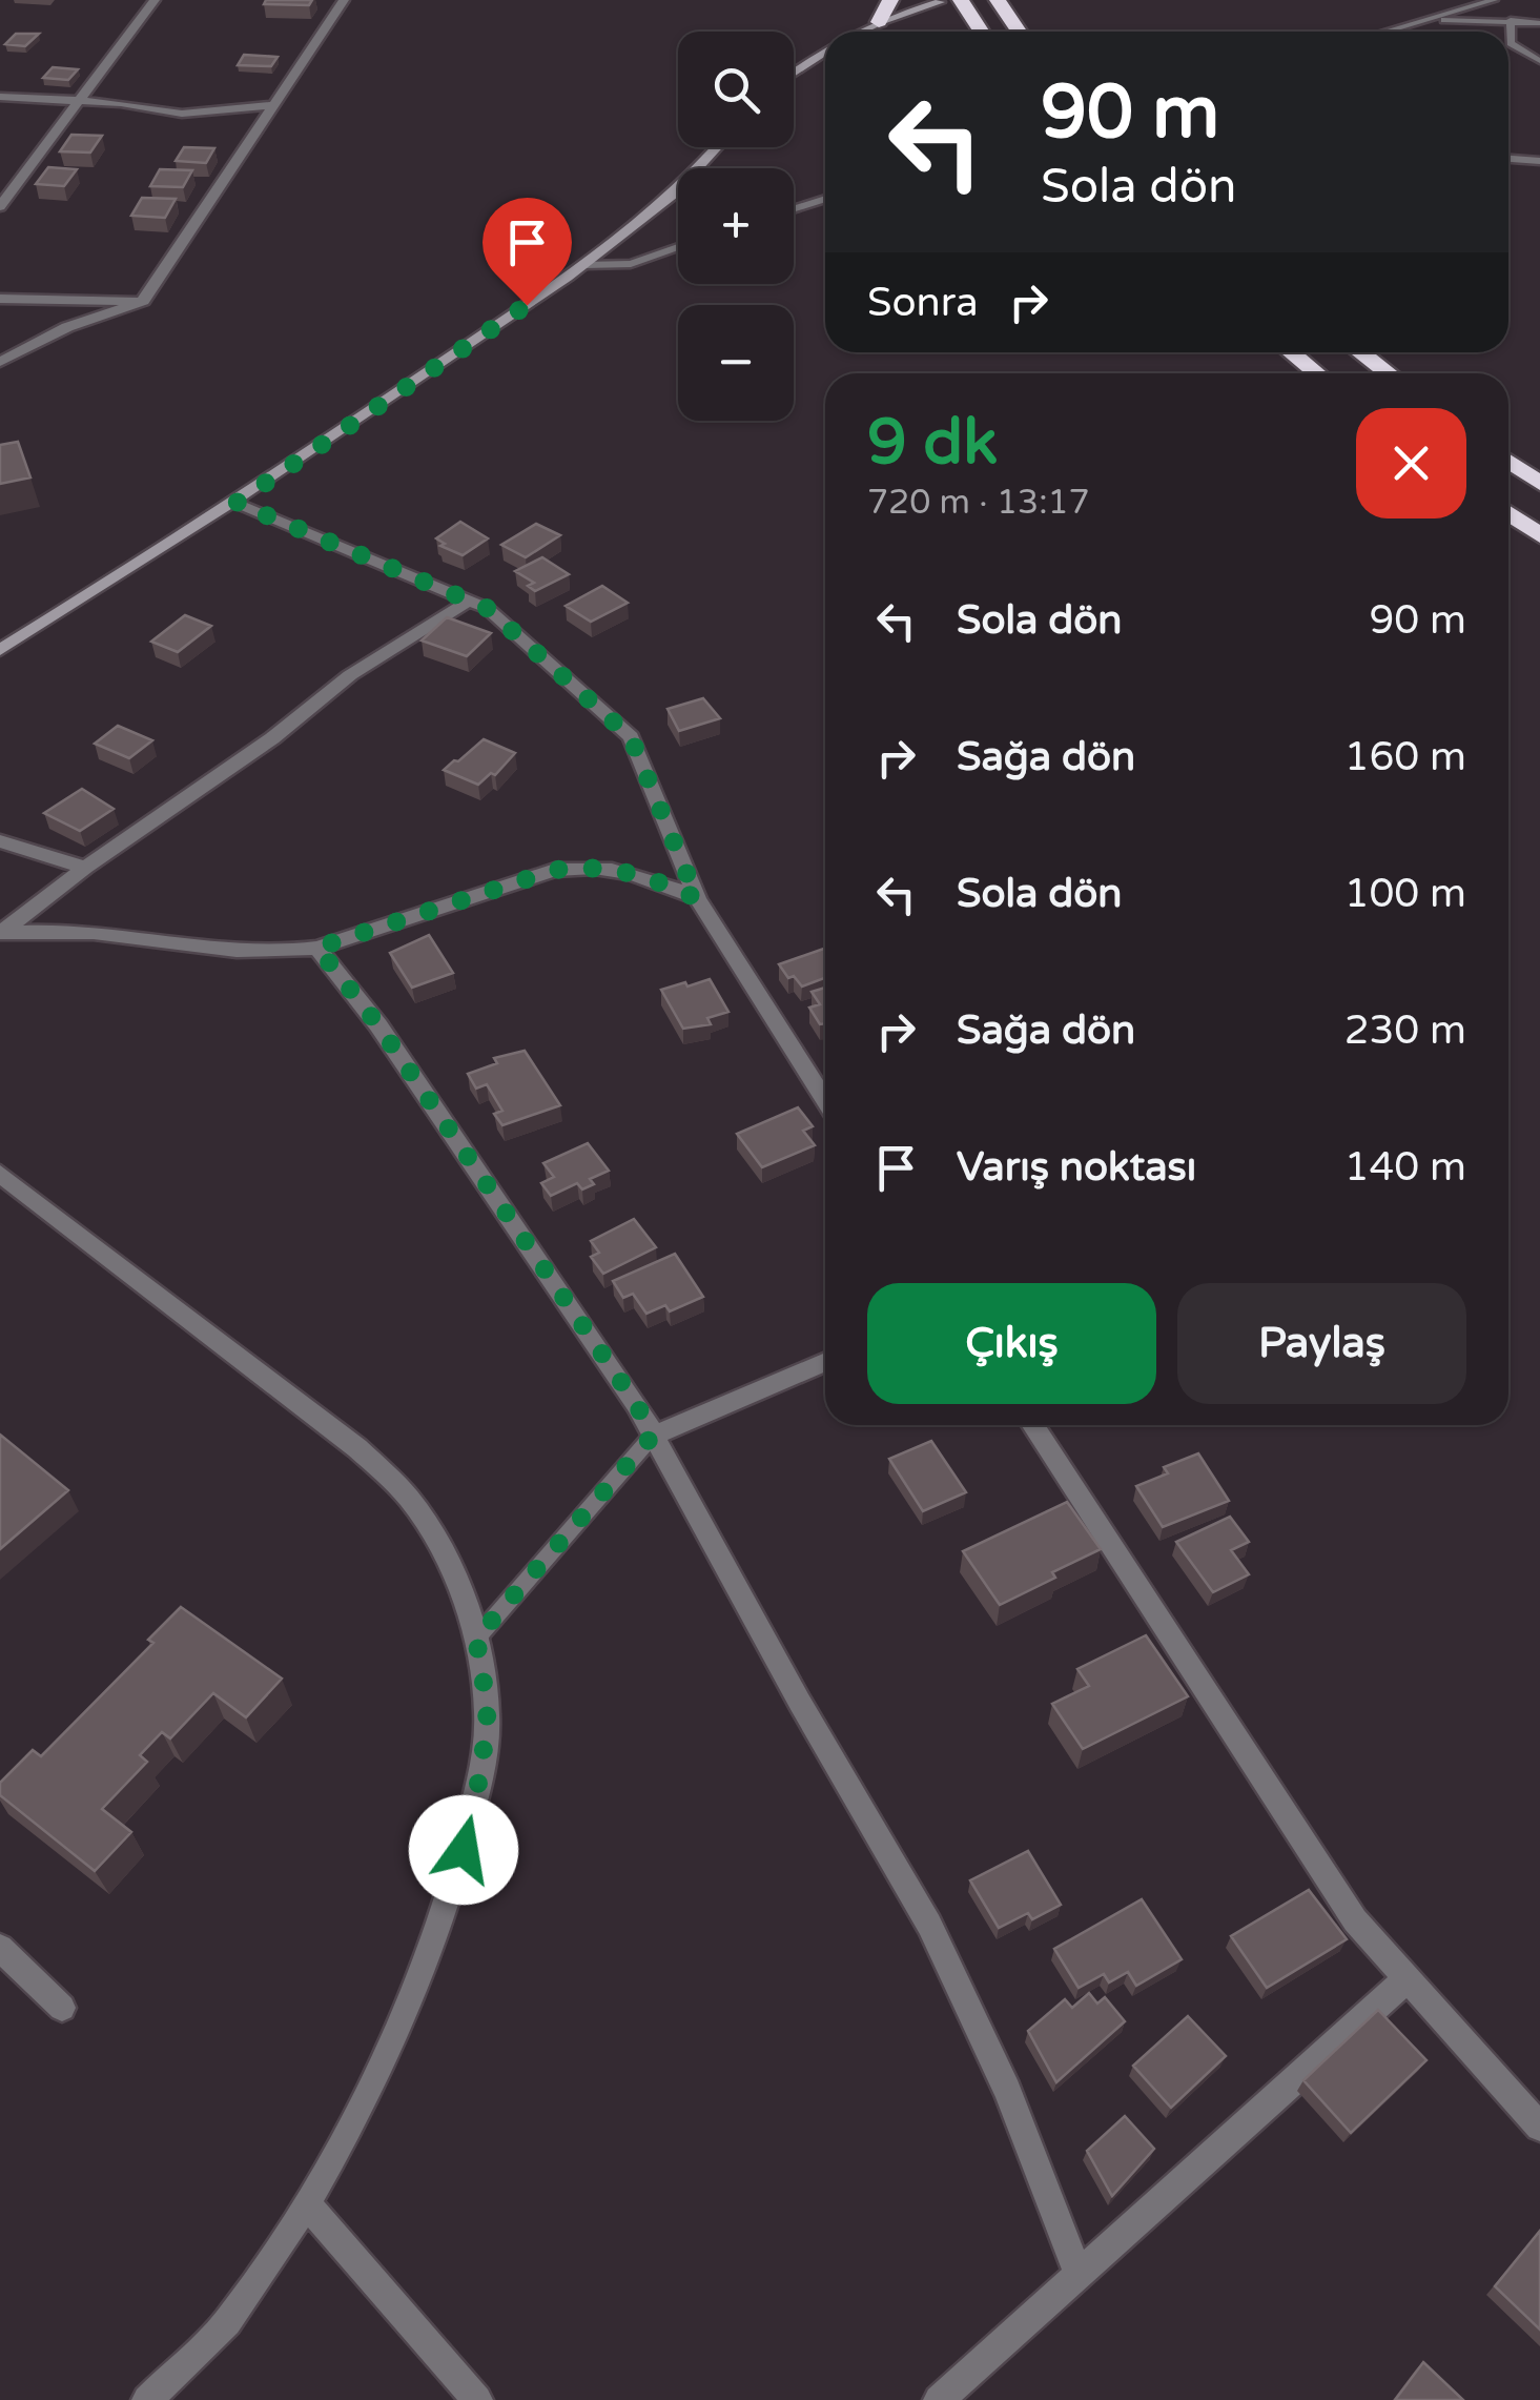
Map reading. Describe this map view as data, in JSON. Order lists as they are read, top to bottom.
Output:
{
  "page": {
    "map_buttons": ["+", "−"],
    "turn": ["90 m", "Sola dön"],
    "then": "Sonra",
    "heading": ["9 dk", "720 m · 13:17"],
    "list": [
      {
        "name": "Sola dön",
        "value": "90 m"
      },
      {
        "name": "Sağa dön",
        "value": "160 m"
      },
      {
        "name": "Sola dön",
        "value": "100 m"
      },
      {
        "name": "Sağa dön",
        "value": "230 m"
      },
      {
        "name": "Varış noktası",
        "value": "140 m"
      }
    ],
    "buttons": ["Çıkış", "Paylaş"]
  }
}
